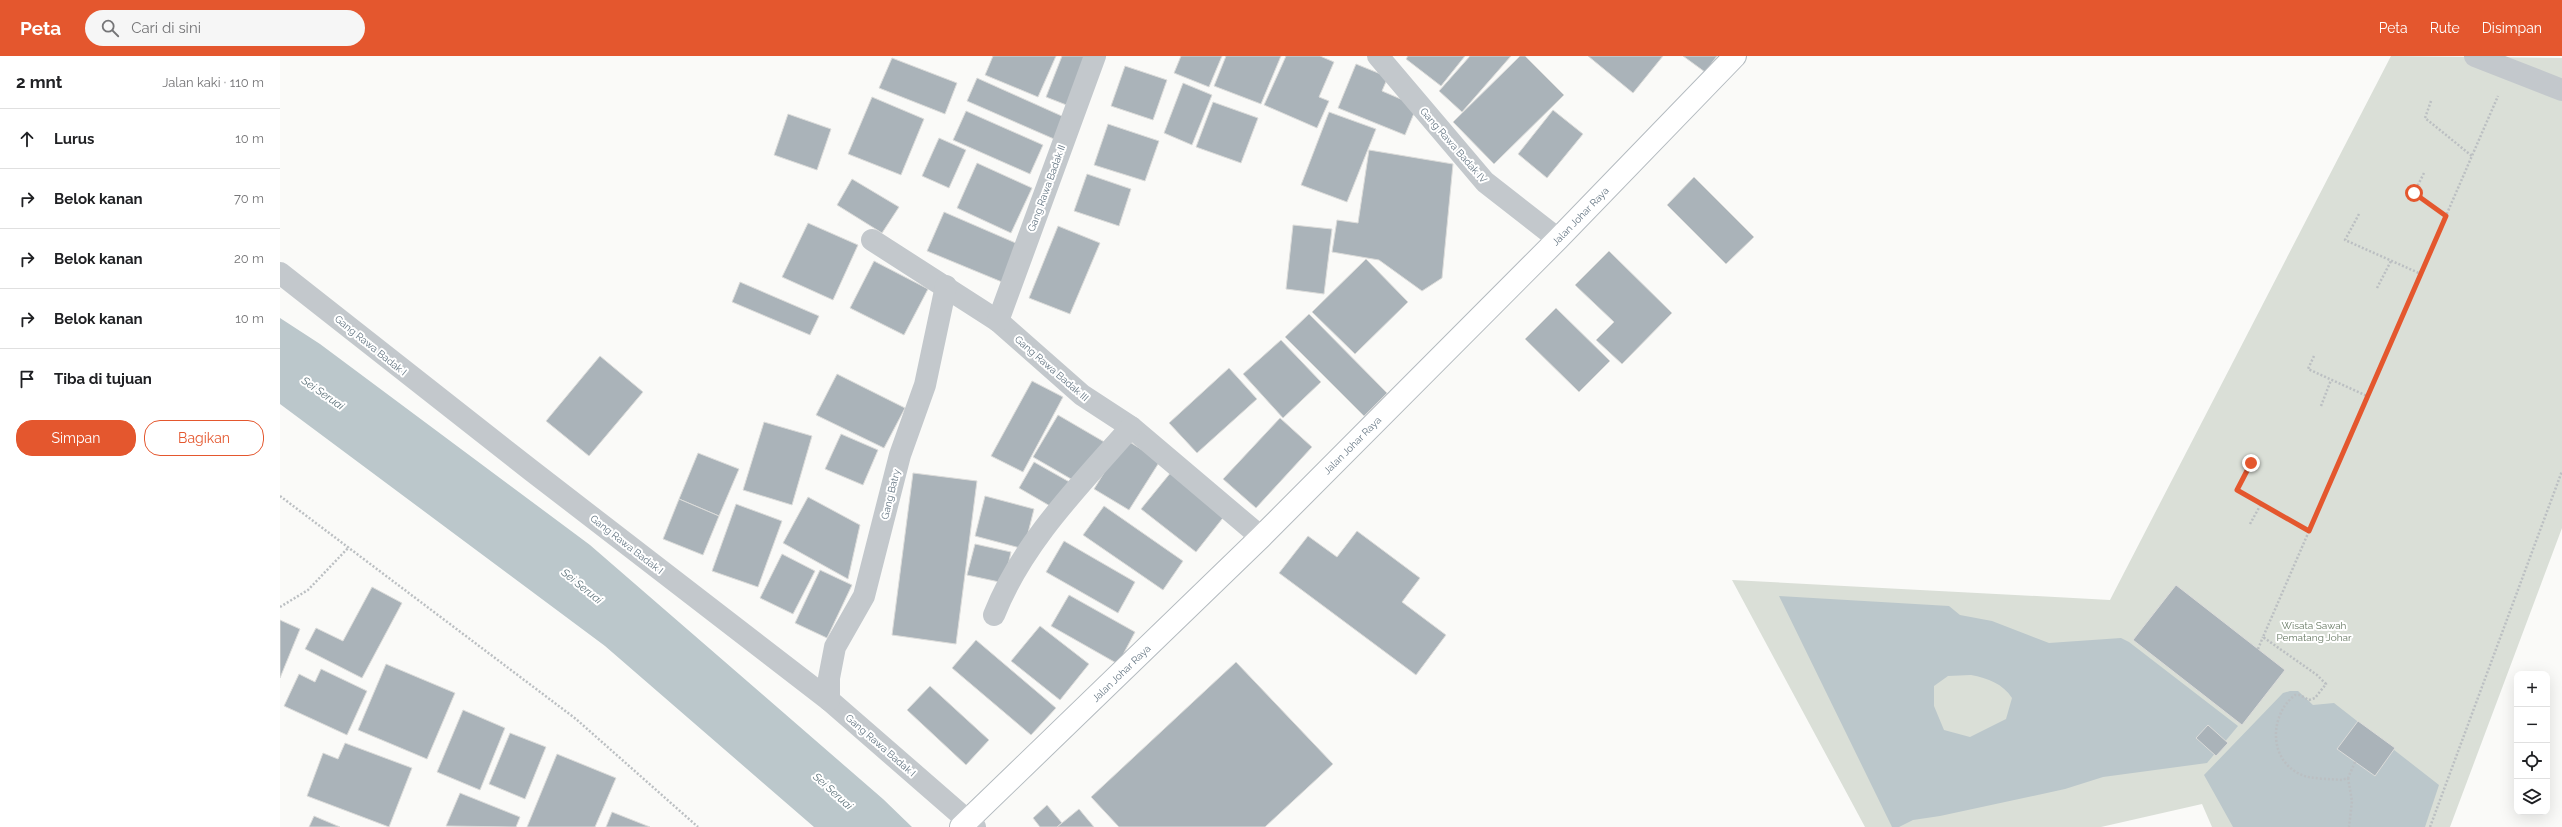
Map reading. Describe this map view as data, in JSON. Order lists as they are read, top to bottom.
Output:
{
  "streets": {
    "street": [
      "Gang Rawa Badak IV",
      "Gang Rawa Badak II",
      "Jalan Johar Raya",
      "Gang Rawa Badak I",
      "Gang Rawa Badak III",
      "Gang Batry"
    ]
  },
  "crossings": [
    ["Gang Rawa Badak IV", "Jalan Johar Raya"],
    ["Gang Rawa Badak II", "Gang Rawa Badak III"],
    ["Jalan Johar Raya", "Gang Rawa Badak I"],
    ["Jalan Johar Raya", "Gang Rawa Badak III"],
    ["Gang Rawa Badak I", "Gang Batry"],
    ["Gang Rawa Badak III", "Gang Batry"]
  ],
  "water": ["Sei Seruai"],
  "parks": ["Wisata Sawah Pematang Johar"],
  "page": {
    "header": "Peta",
    "search": "Cari di sini",
    "nav": ["Peta", "Rute", "Disimpan"],
    "heading": ["2 mnt", "Jalan kaki · 110 m"],
    "list": [
      ["Lurus", "10 m"],
      ["Belok kanan", "70 m"],
      ["Belok kanan", "20 m"],
      ["Belok kanan", "10 m"],
      "Tiba di tujuan"
    ],
    "buttons": ["Simpan", "Bagikan"],
    "map_buttons": ["+", "−"]
  }
}
